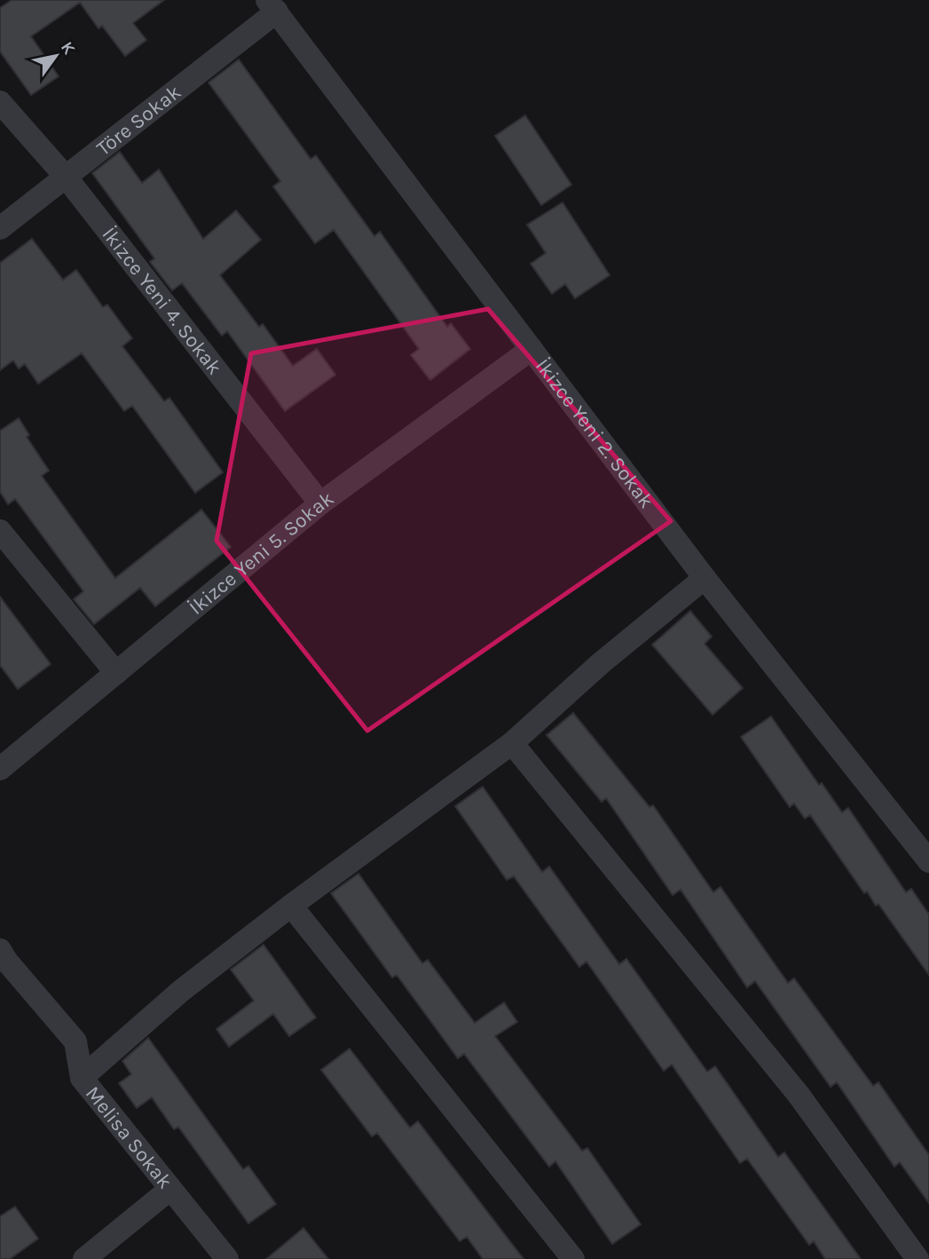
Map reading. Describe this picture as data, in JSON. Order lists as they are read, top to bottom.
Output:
{
  "streets": {
    "street": [
      "Töre Sokak",
      "İkizce Yeni 4. Sokak",
      "İkizce Yeni 2. Sokak",
      "İkizce Yeni 5. Sokak",
      "Melisa Sokak"
    ]
  },
  "crossings": [
    ["Töre Sokak", "İkizce Yeni 4. Sokak"],
    ["Töre Sokak", "İkizce Yeni 2. Sokak"],
    ["İkizce Yeni 4. Sokak", "İkizce Yeni 5. Sokak"],
    ["İkizce Yeni 2. Sokak", "İkizce Yeni 5. Sokak"]
  ],
  "north": "top right"
}
